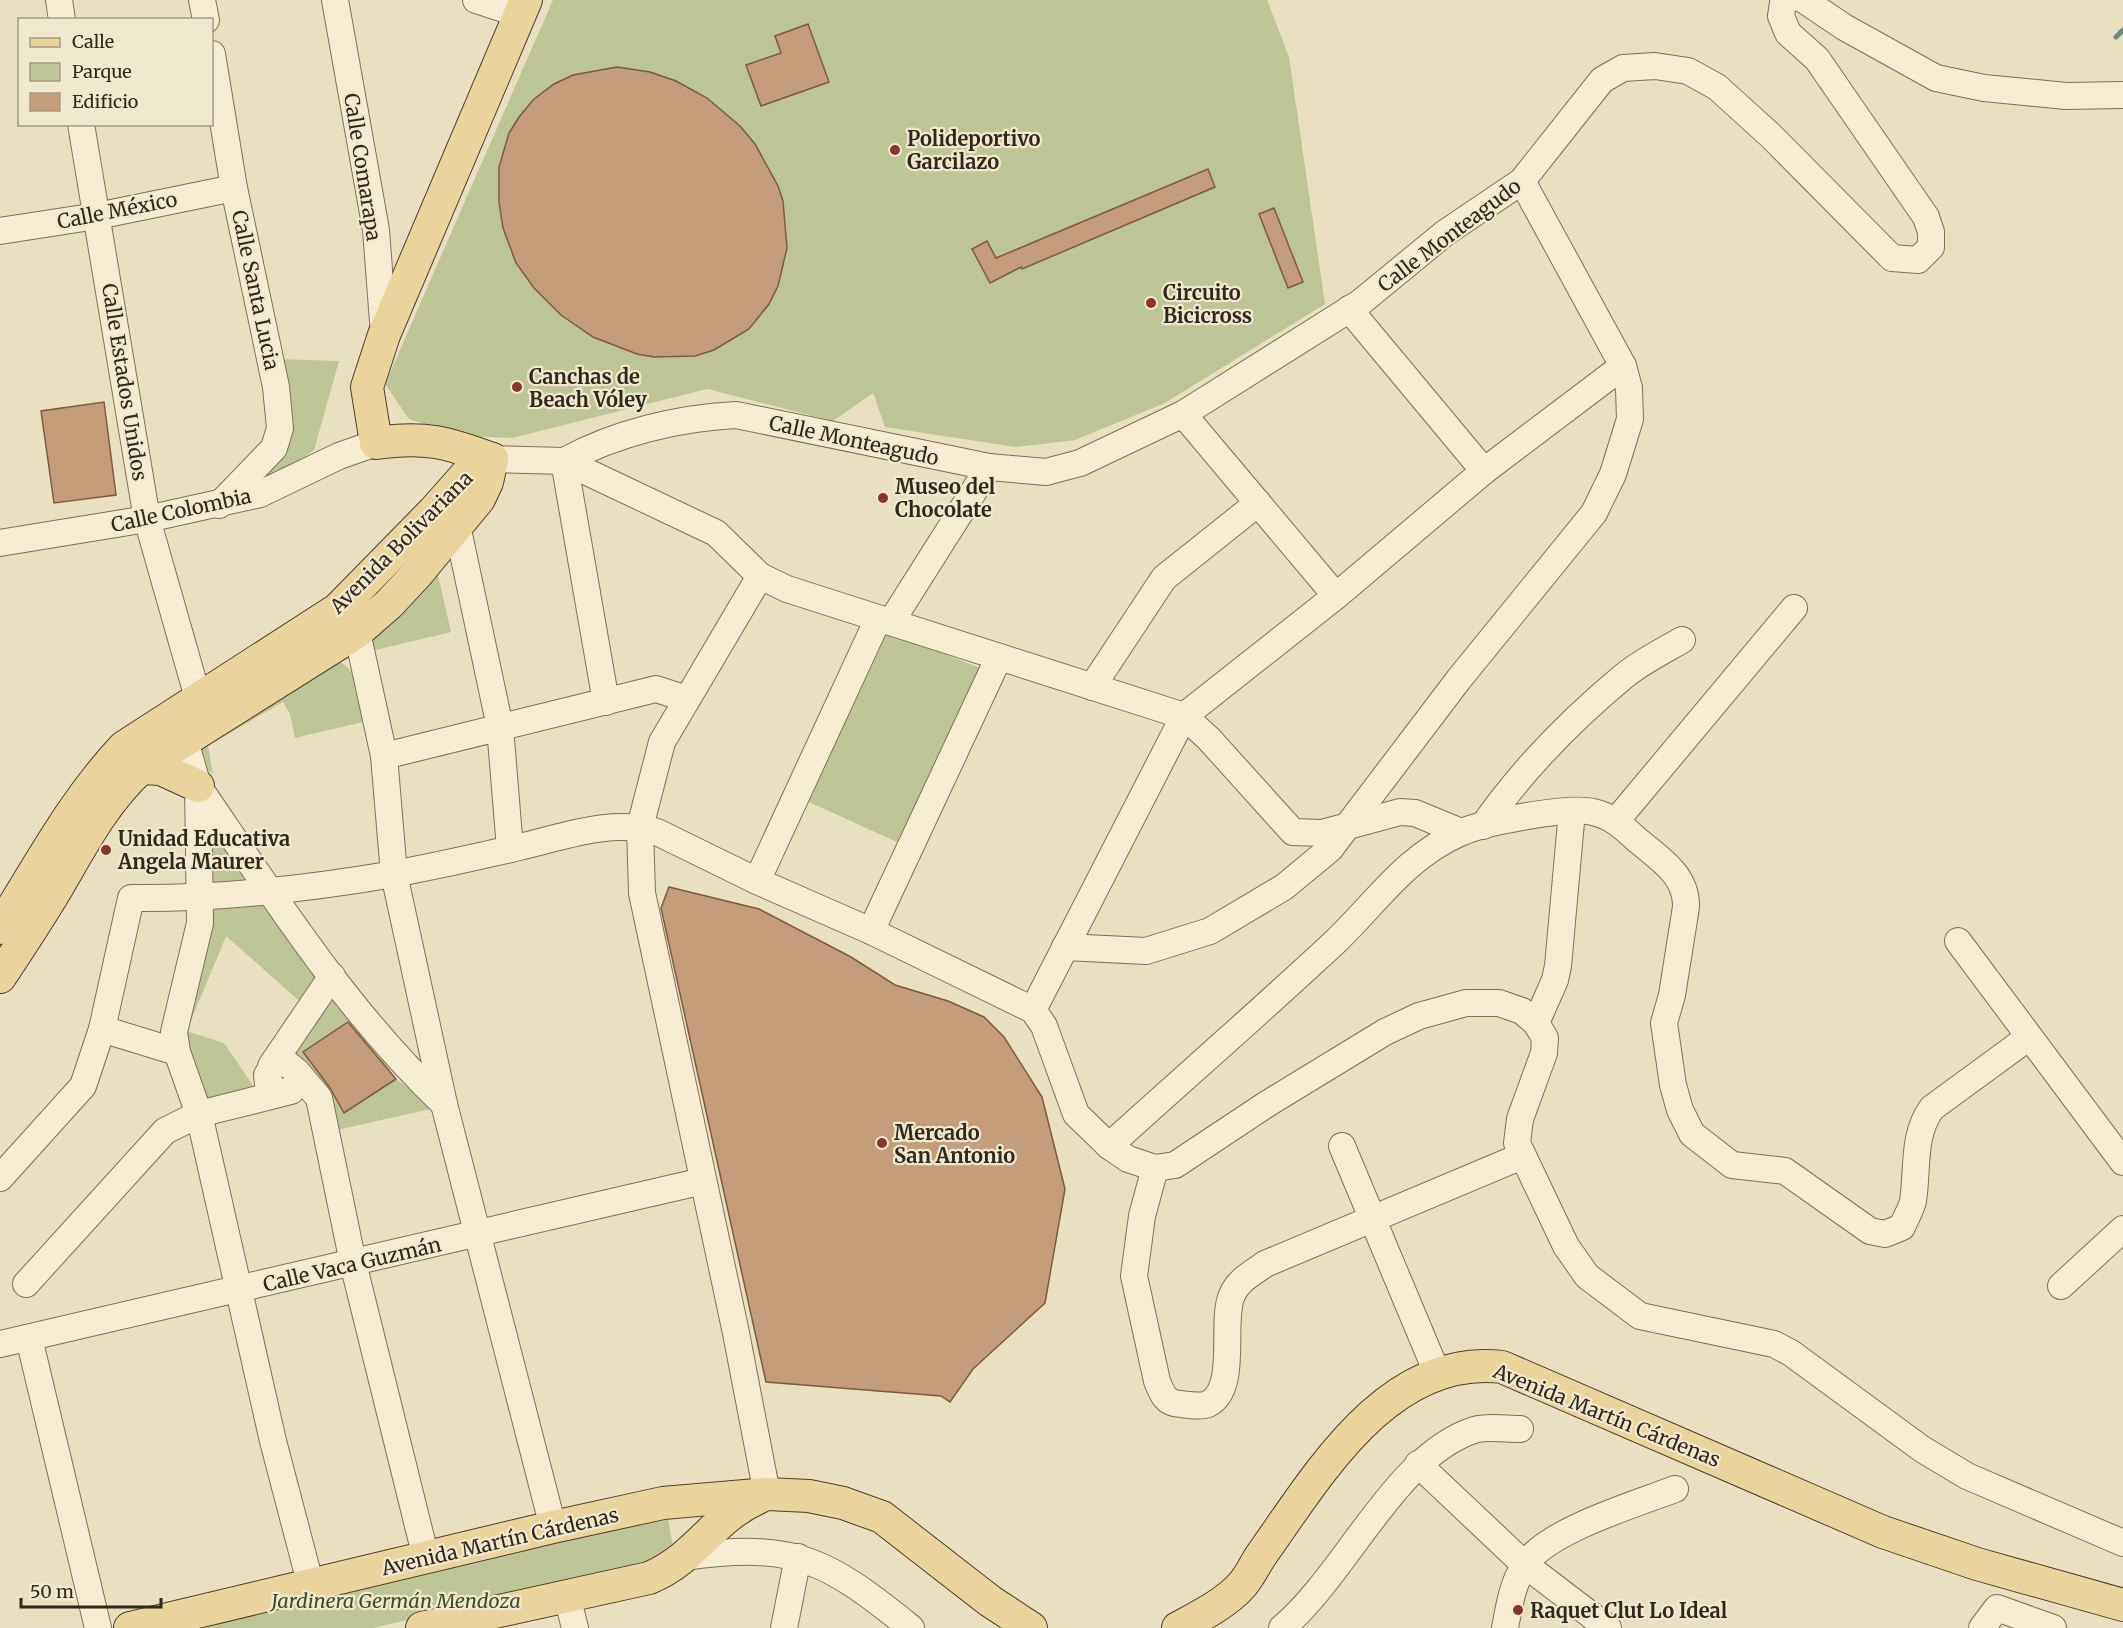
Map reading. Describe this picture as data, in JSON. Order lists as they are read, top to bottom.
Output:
{
  "streets": {
    "main road": ["Calle Colombia", "Avenida Bolivariana", "Avenida Martín Cárdenas"],
    "street": [
      "Calle Comarapa",
      "Calle México",
      "Calle Monteagudo",
      "Calle Santa Lucia",
      "Calle Estados Unidos",
      "Calle Vaca Guzmán"
    ]
  },
  "crossings": [
    ["Calle México", "Calle Santa Lucia"],
    ["Calle México", "Calle Estados Unidos"],
    ["Calle Monteagudo", "Calle Colombia"],
    ["Calle Santa Lucia", "Calle Colombia"],
    ["Calle Estados Unidos", "Calle Colombia"],
    ["Calle Estados Unidos", "Avenida Bolivariana"],
    ["Calle Colombia", "Avenida Bolivariana"]
  ],
  "parks": ["Jardinera Germán Mendoza"],
  "places": [
    "Polideportivo Garcilazo",
    "Circuito Bicicross",
    "Canchas de Beach Vóley",
    "Museo del Chocolate",
    "Unidad Educativa Angela Maurer",
    "Mercado San Antonio",
    "Raquet Clut Lo Ideal"
  ],
  "legend": ["Calle", "Parque", "Edificio"],
  "scale_bar": "50 m"
}
